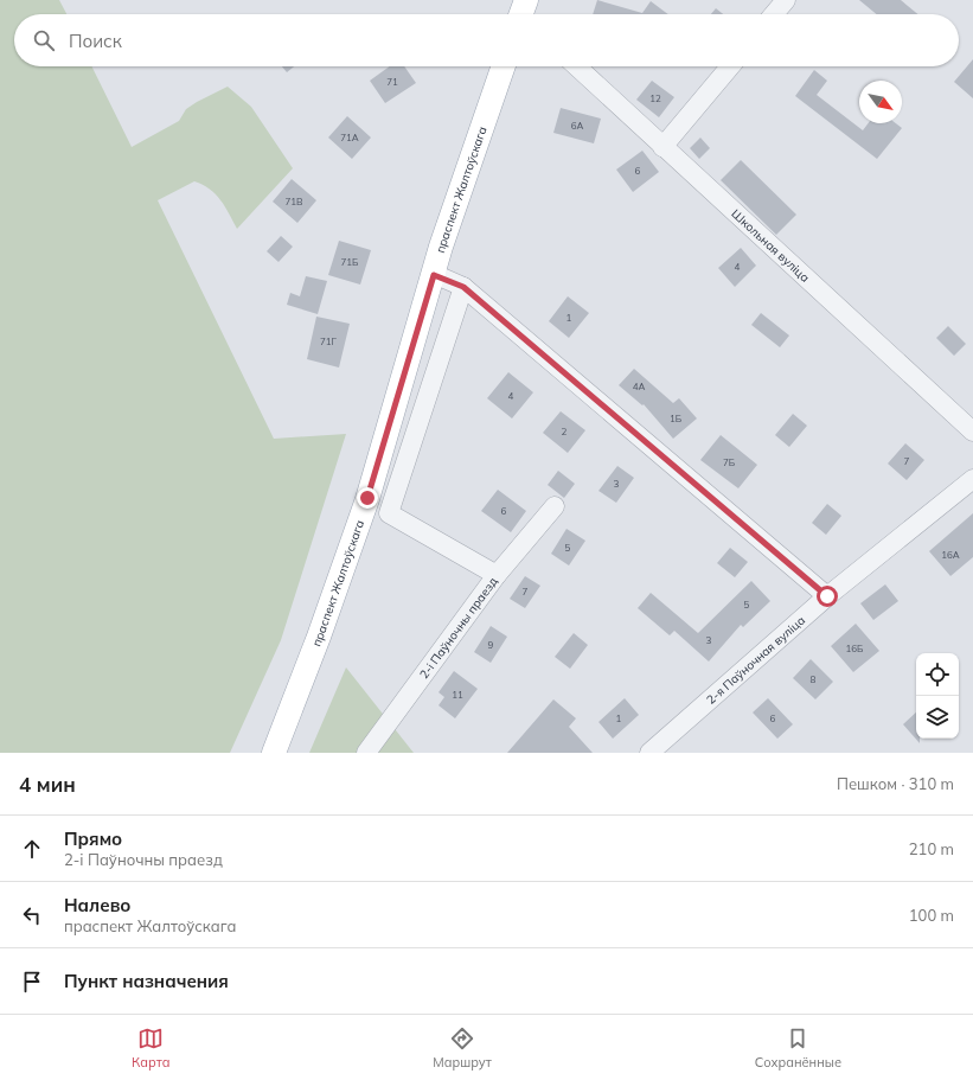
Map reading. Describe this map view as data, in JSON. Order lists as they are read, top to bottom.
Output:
{
  "streets": {
    "main road": ["праспект Жалтоўскага"],
    "street": ["Школьная вуліца", "2-і Паўночны праезд", "2-я Паўночная вуліца"]
  },
  "house_numbers": [
    "71",
    "12",
    "6А",
    "71А",
    "6",
    "71В",
    "71Б",
    "4",
    "1",
    "71Г",
    "4А",
    "4",
    "1Б",
    "2",
    "7",
    "7Б",
    "3",
    "6",
    "5",
    "16А",
    "7",
    "5",
    "3",
    "9",
    "16Б",
    "8",
    "11",
    "1",
    "6"
  ],
  "north": "bottom right",
  "page": {
    "search": "Поиск",
    "heading": ["4 мин", "Пешком · 310 m"],
    "list": [
      ["Прямо", "2-і Паўночны праезд", "210 m"],
      ["Налево", "праспект Жалтоўскага", "100 m"],
      "Пункт назначения"
    ],
    "nav": ["Карта", "Маршрут", "Сохранённые"]
  }
}
